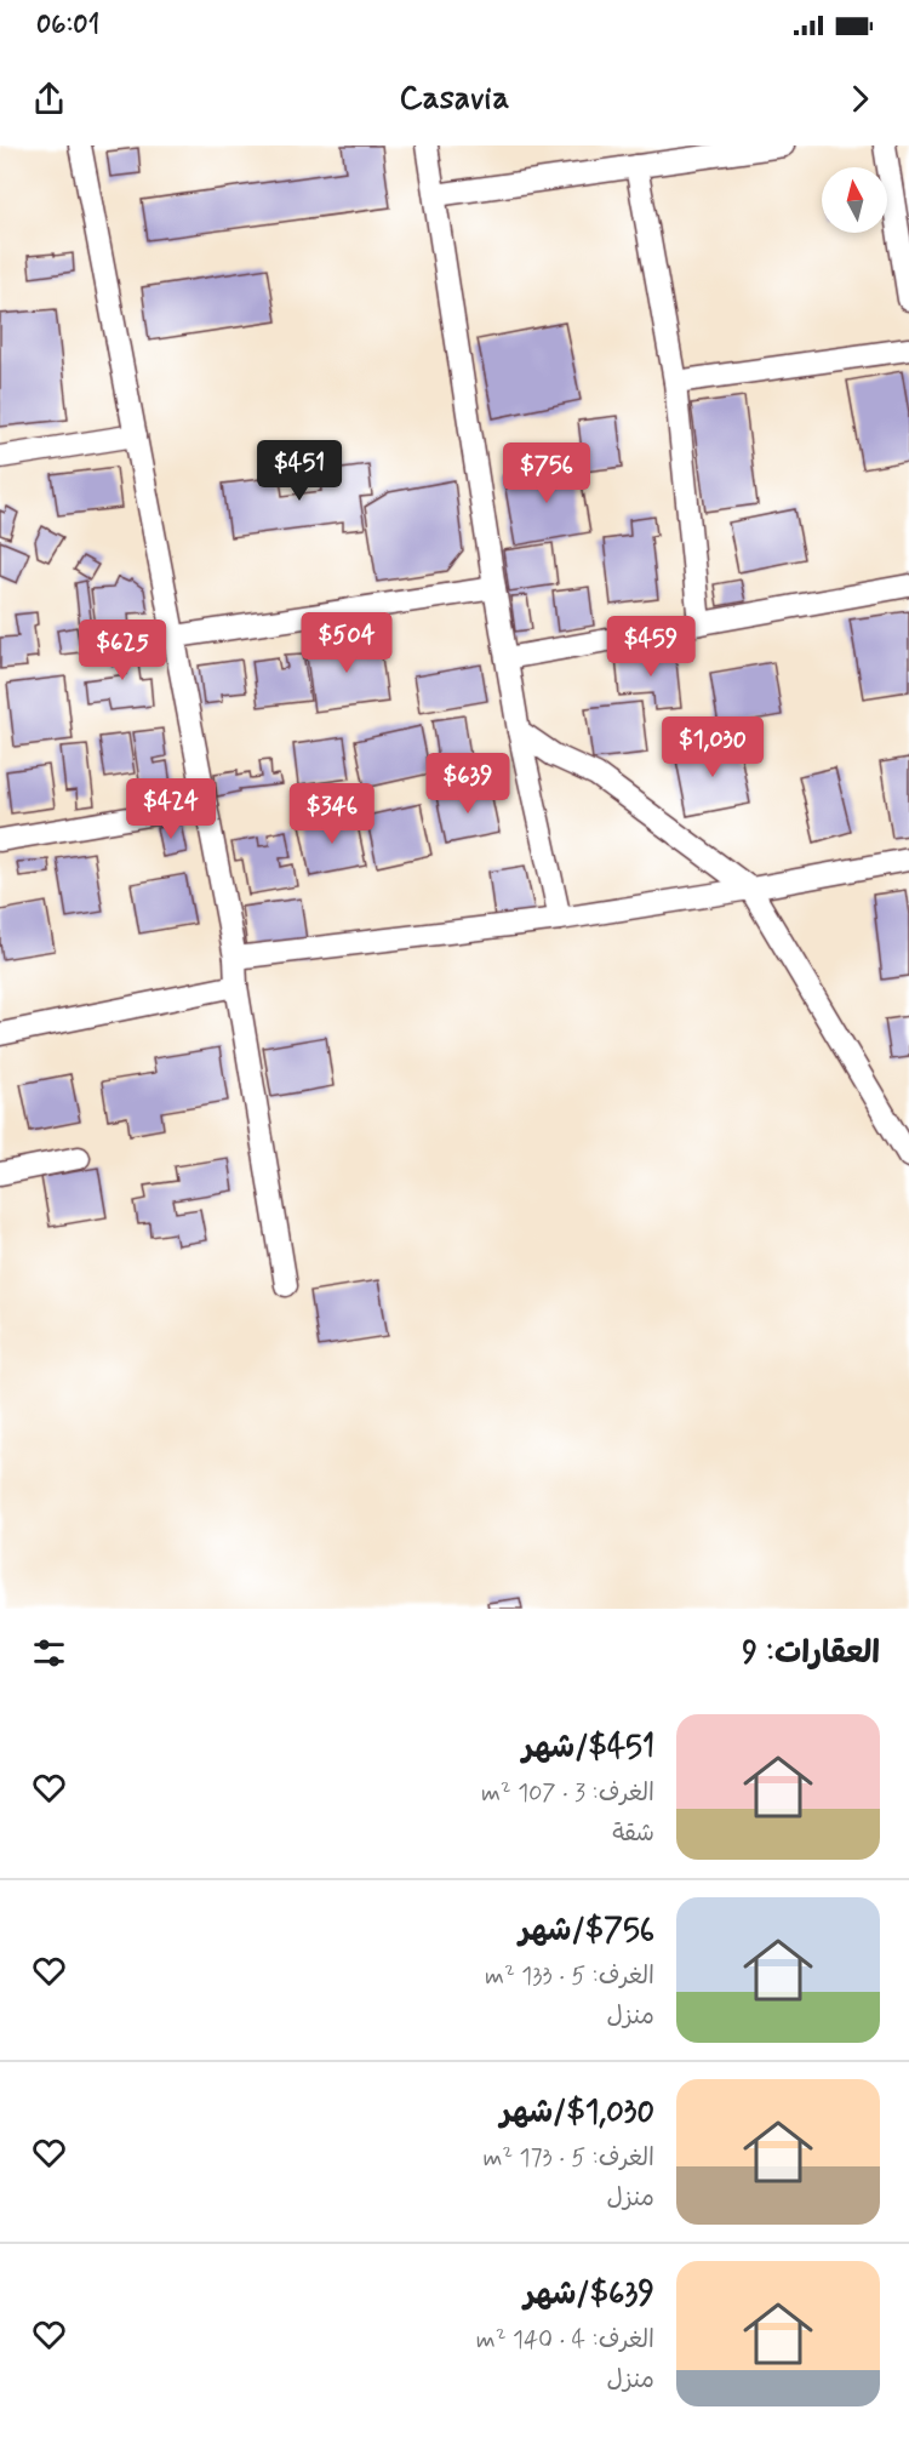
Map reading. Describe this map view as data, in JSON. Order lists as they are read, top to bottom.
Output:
{
  "north": "top",
  "page": {
    "status": "06:01",
    "header": "Casavia",
    "price": [
      "$451",
      "$756",
      "$504",
      "$459",
      "$625",
      "$1,030",
      "$639",
      "$424",
      "$346"
    ],
    "heading": "العقارات: 9",
    "list": [
      {
        "name": "$451/شهر",
        "note": "الغرف: 3 · 107 m² · شقة"
      },
      {
        "name": "$756/شهر",
        "note": "الغرف: 5 · 133 m² · منزل"
      },
      {
        "name": "$1,030/شهر",
        "note": "الغرف: 5 · 173 m² · منزل"
      },
      {
        "name": "$639/شهر",
        "note": "الغرف: 4 · 140 m² · منزل"
      }
    ]
  }
}
